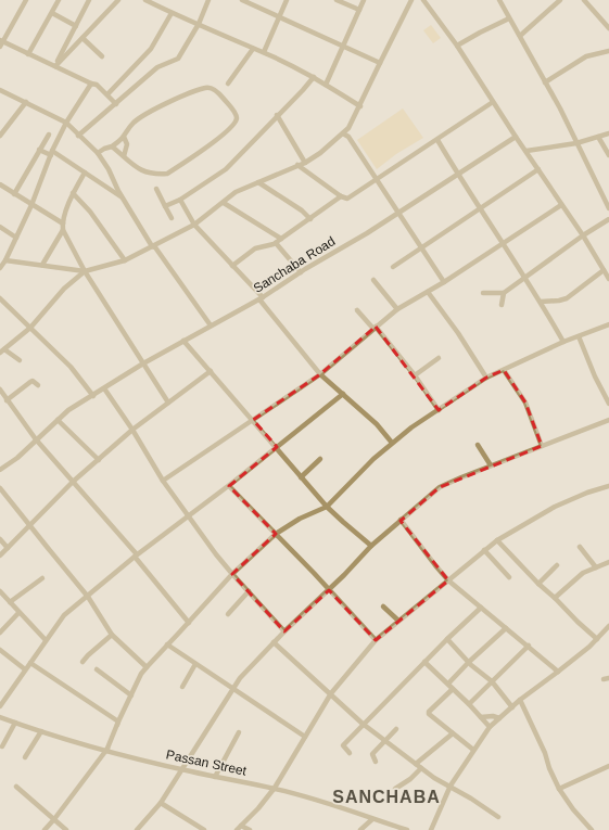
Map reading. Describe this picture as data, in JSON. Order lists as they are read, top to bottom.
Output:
{
  "streets": {
    "street": ["Sanchaba Road", "Passan Street"]
  },
  "districts": ["SANCHABA"]
}
